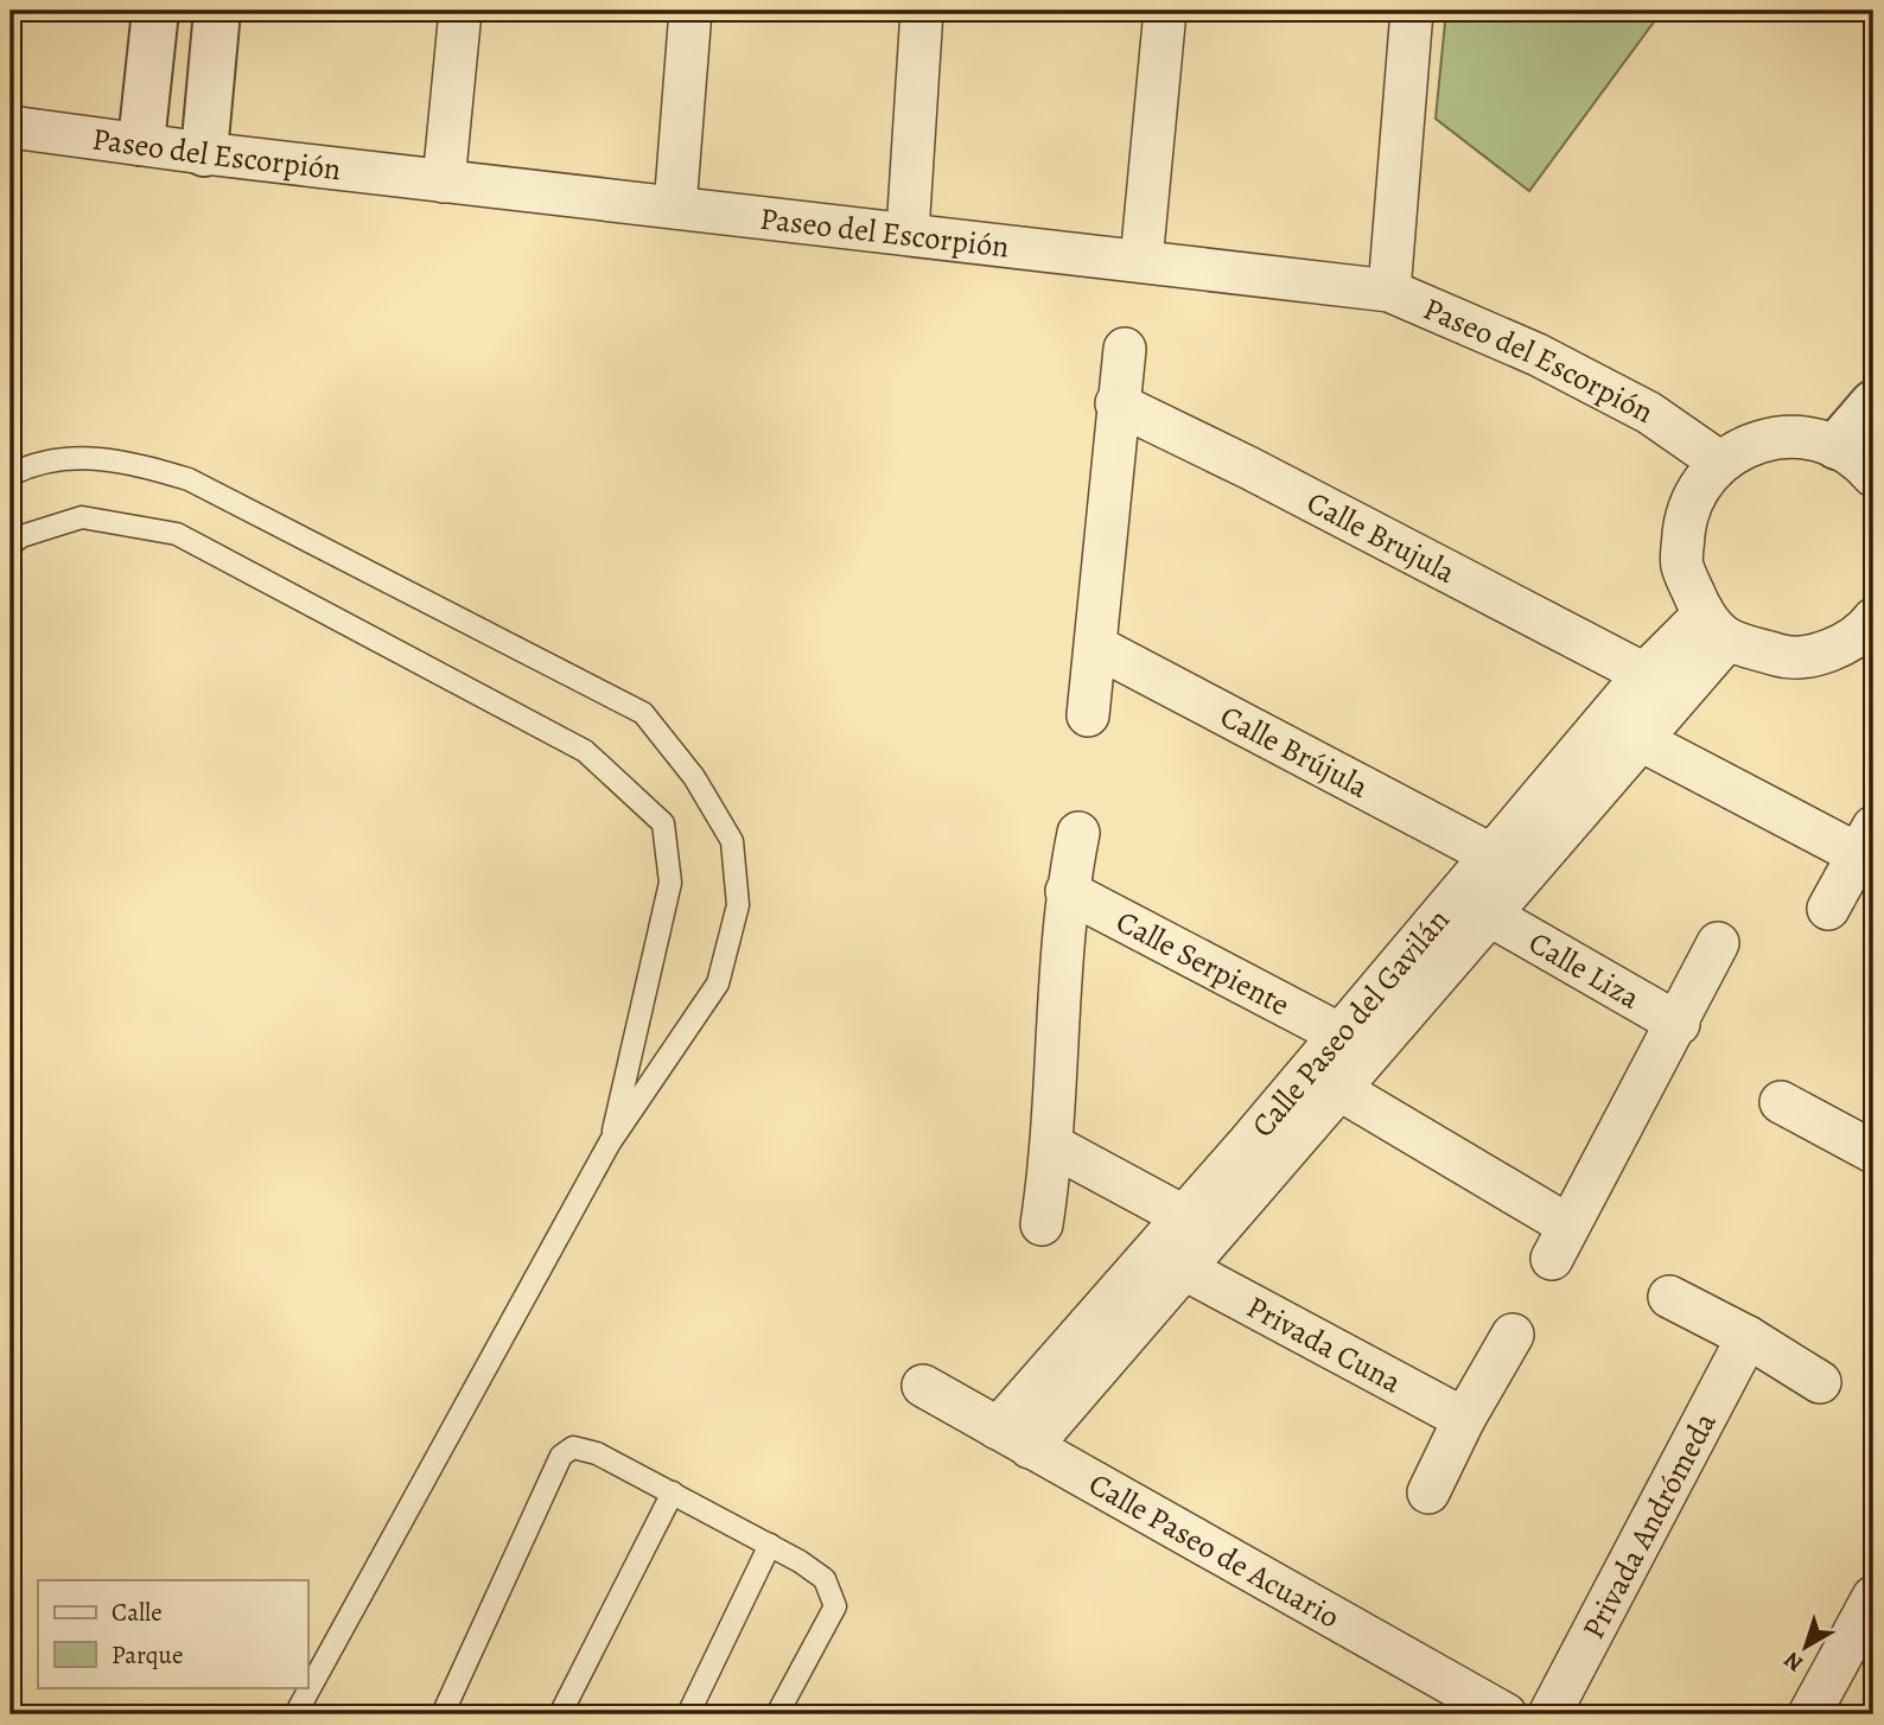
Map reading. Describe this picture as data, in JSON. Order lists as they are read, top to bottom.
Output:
{
  "streets": {
    "street": [
      "Paseo del Escorpión",
      "Calle Brujula",
      "Calle Brújula",
      "Calle Serpiente",
      "Calle Liza",
      "Calle Paseo del Gavilán",
      "Privada Cuna",
      "Privada Andrómeda",
      "Calle Paseo de Acuario"
    ]
  },
  "crossings": [
    ["Calle Brujula", "Calle Paseo del Gavilán"],
    ["Calle Brújula", "Calle Paseo del Gavilán"],
    ["Calle Serpiente", "Calle Paseo del Gavilán"],
    ["Calle Liza", "Calle Paseo del Gavilán"],
    ["Calle Paseo del Gavilán", "Privada Cuna"],
    ["Calle Paseo del Gavilán", "Calle Paseo de Acuario"]
  ],
  "legend": ["Calle", "Parque"],
  "north": "bottom left"
}
